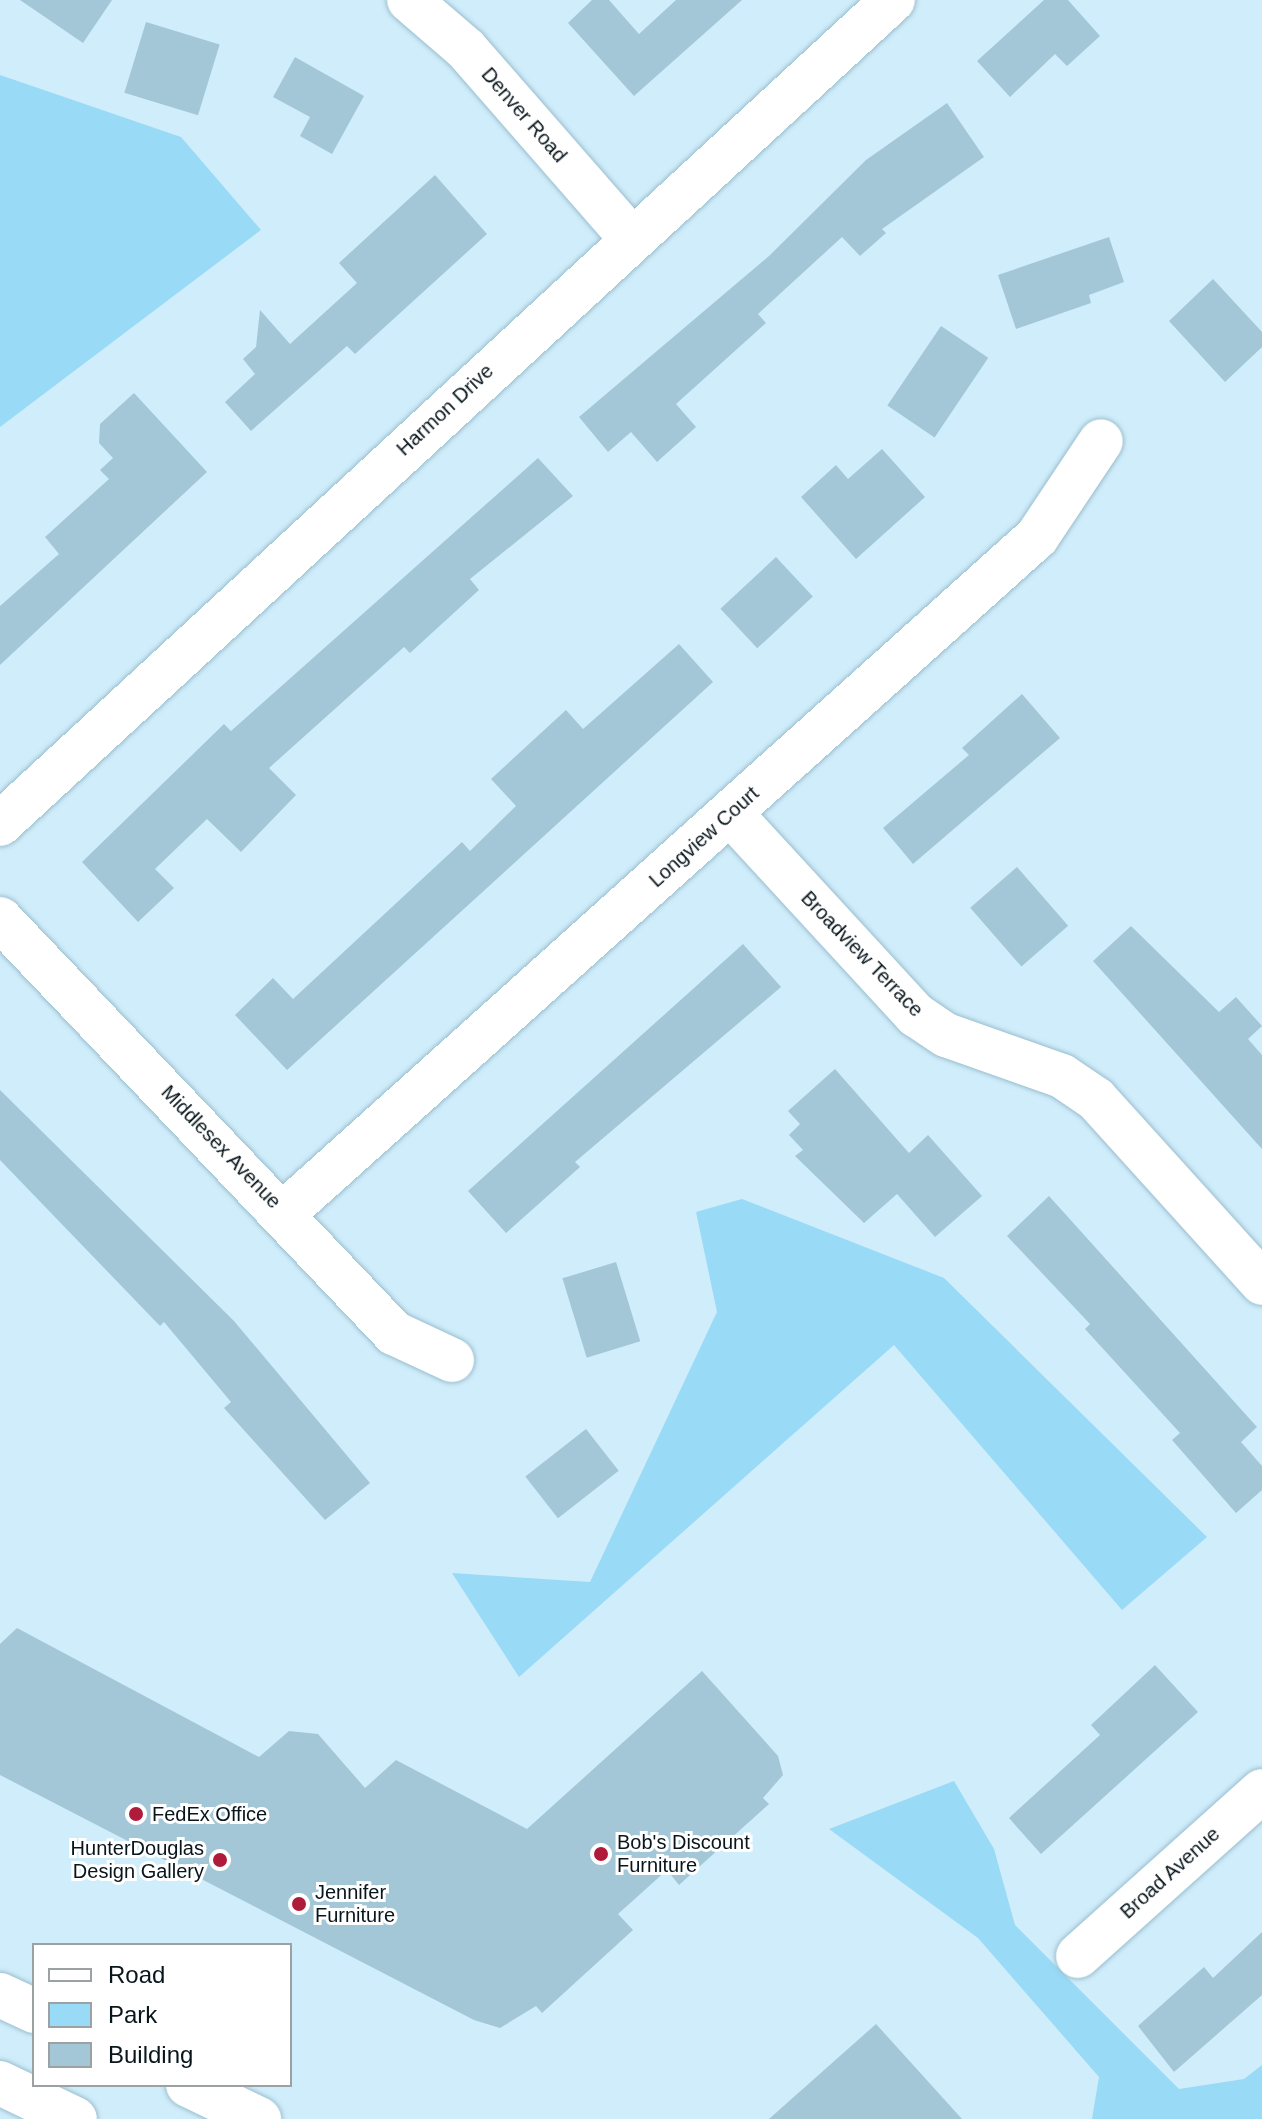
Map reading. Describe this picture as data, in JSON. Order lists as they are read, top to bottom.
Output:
{
  "streets": {
    "main road": [
      "Denver Road",
      "Harmon Drive",
      "Longview Court",
      "Broadview Terrace",
      "Middlesex Avenue",
      "Broad Avenue"
    ]
  },
  "crossings": [
    ["Denver Road", "Harmon Drive"],
    ["Longview Court", "Broadview Terrace"],
    ["Longview Court", "Middlesex Avenue"]
  ],
  "places": [
    "FedEx Office",
    "Bob's Discount Furniture",
    "HunterDouglas Design Gallery",
    "Jennifer Furniture"
  ],
  "legend": ["Road", "Park", "Building"]
}
